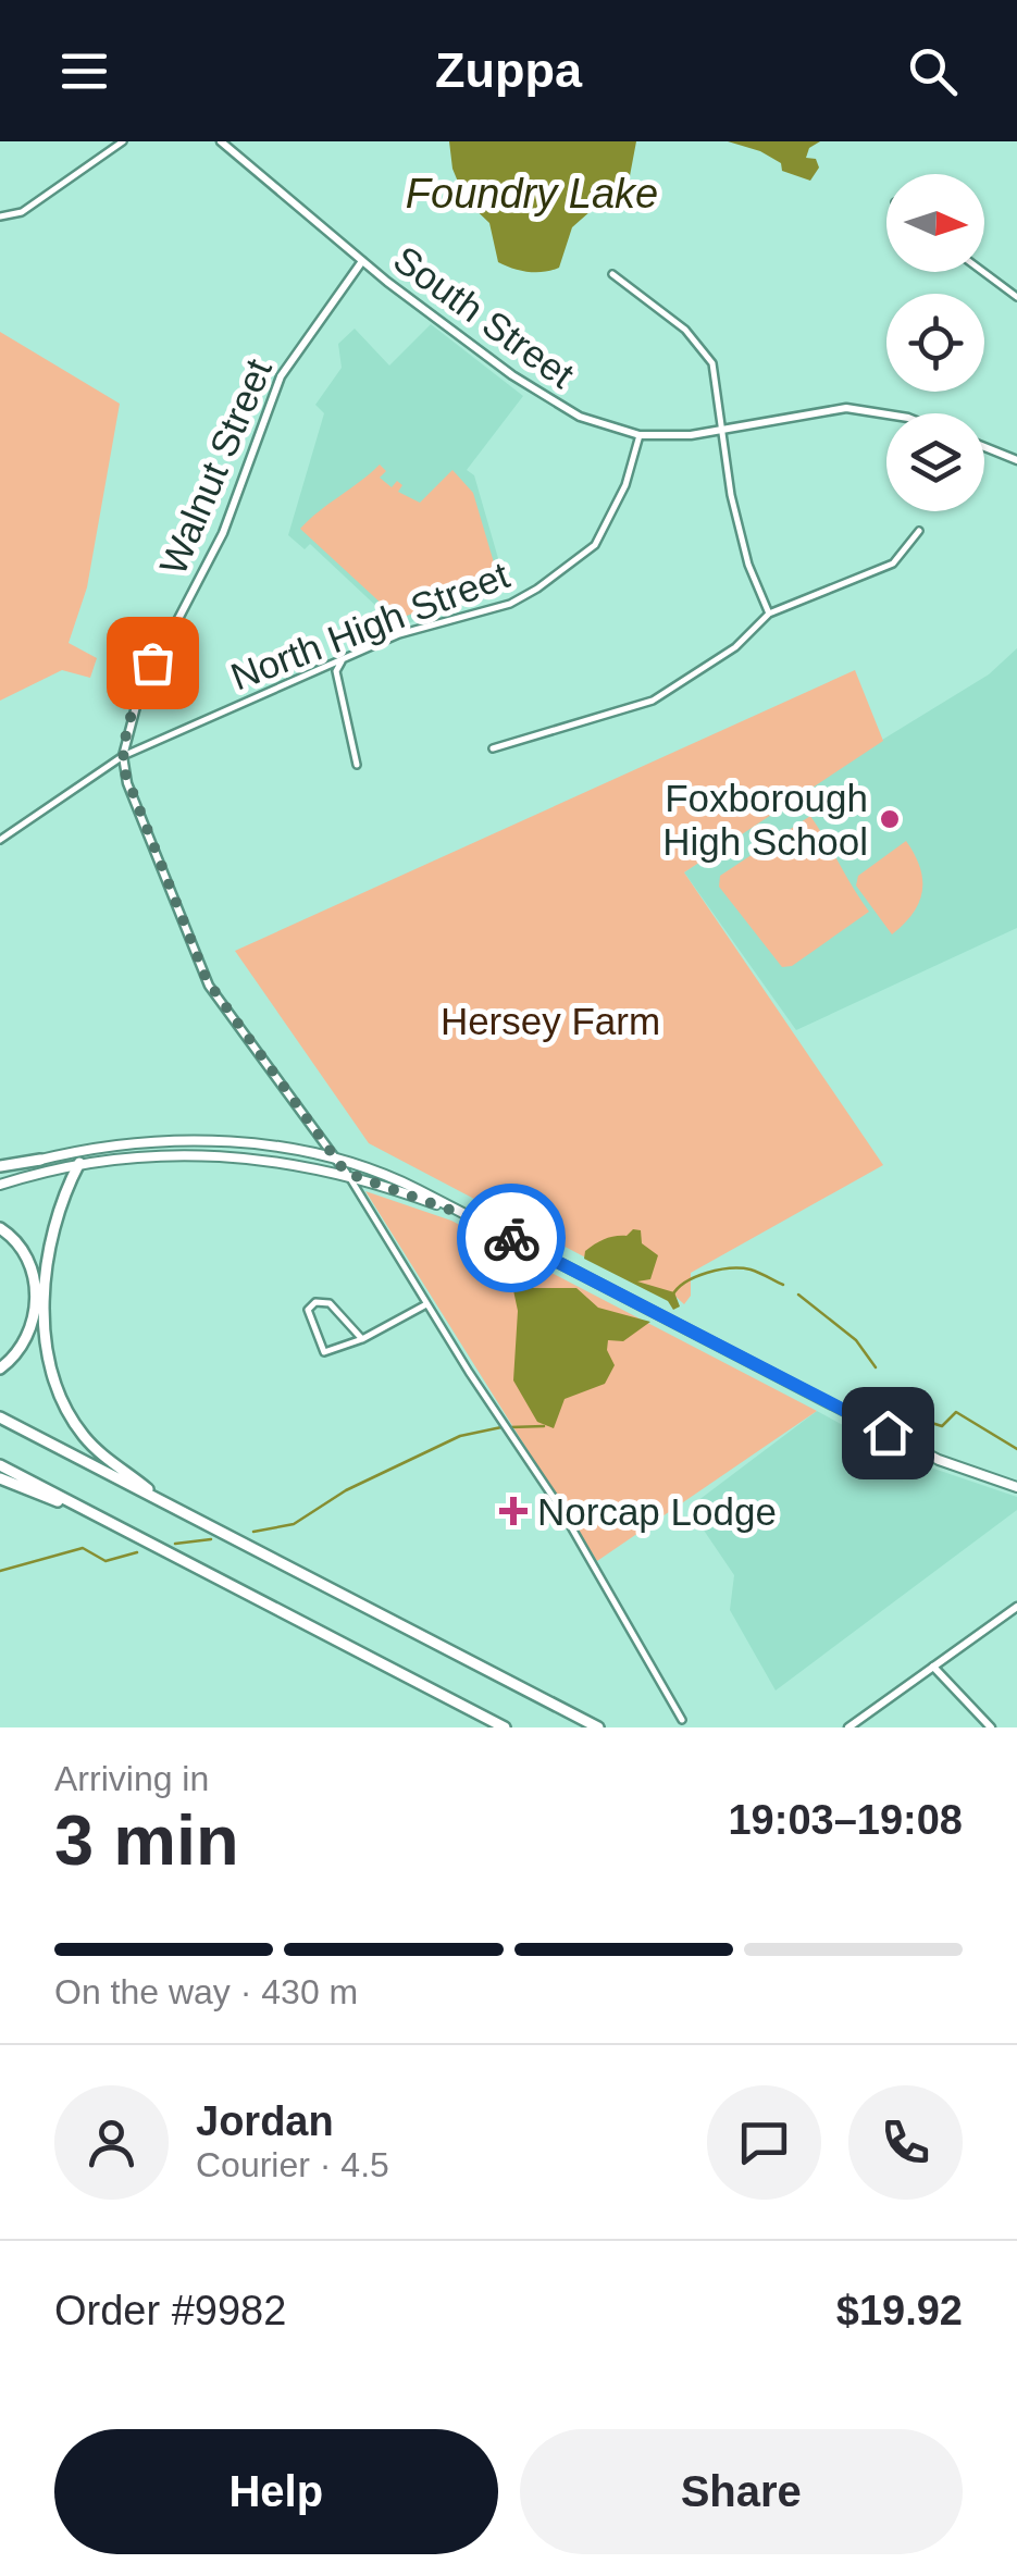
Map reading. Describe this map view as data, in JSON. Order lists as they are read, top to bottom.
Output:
{
  "streets": {
    "street": ["South Street", "Walnut Street", "North High Street"]
  },
  "crossings": [
    ["South Street", "Walnut Street"],
    ["South Street", "North High Street"],
    ["Walnut Street", "North High Street"]
  ],
  "water": ["Foundry Lake"],
  "parks": ["Hersey Farm"],
  "places": {
    "other": ["Foxborough High School"],
    "health": ["Norcap Lodge"]
  },
  "north": "right",
  "page": {
    "header": "Zuppa",
    "heading": ["3 min", "Arriving in", "19:03–19:08"],
    "panel": [
      "Jordan",
      "Courier · 4.5",
      "Order #9982",
      "$19.92"
    ],
    "bar": "On the way · 430 m",
    "buttons": ["Help", "Share"]
  }
}
